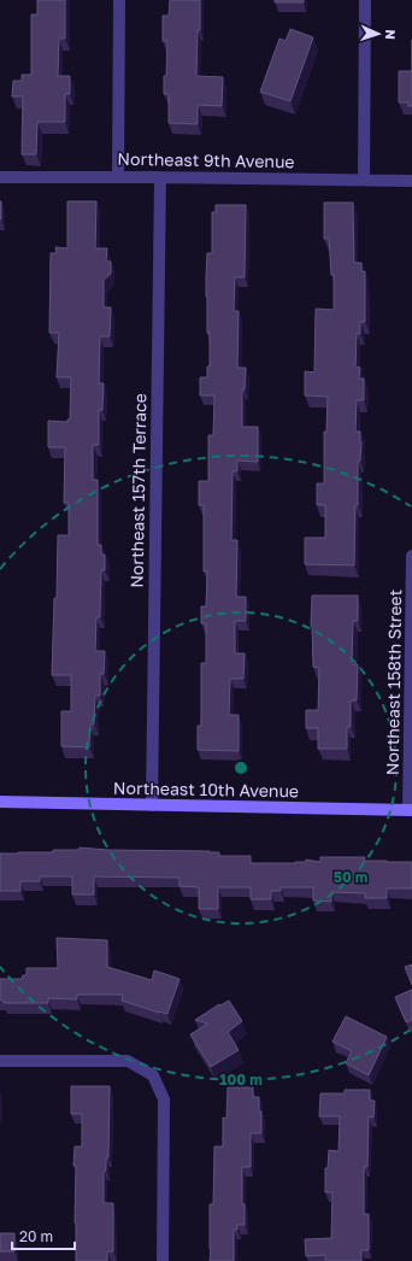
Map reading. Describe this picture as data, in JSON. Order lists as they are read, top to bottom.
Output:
{
  "streets": {
    "street": [
      "Northeast 9th Avenue",
      "Northeast 157th Terrace",
      "Northeast 158th Street",
      "Northeast 10th Avenue"
    ]
  },
  "crossings": [
    ["Northeast 9th Avenue", "Northeast 157th Terrace"],
    ["Northeast 157th Terrace", "Northeast 10th Avenue"],
    ["Northeast 158th Street", "Northeast 10th Avenue"]
  ],
  "scale_bar": "20 m",
  "north": "right",
  "rings": ["50 m", "100 m"]
}
